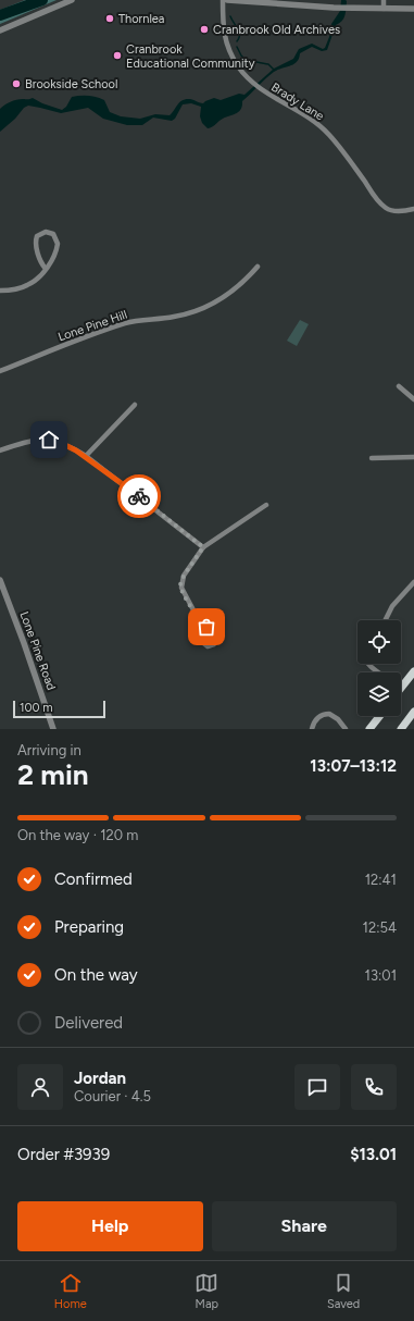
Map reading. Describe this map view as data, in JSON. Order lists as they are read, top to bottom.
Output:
{
  "streets": {
    "street": ["Brady Lane", "Lone Pine Hill", "Lone Pine Road"]
  },
  "places": [
    "Thornlea",
    "Cranbrook Old Archives",
    "Cranbrook Educational Community",
    "Brookside School"
  ],
  "scale_bar": "100 m",
  "page": {
    "scale": "100 m",
    "heading": ["2 min", "Arriving in", "13:07–13:12"],
    "panel": [
      "Jordan",
      "Courier · 4.5",
      "Order #3939",
      "$13.01"
    ],
    "bar": "On the way · 120 m",
    "list": [
      ["Confirmed", "12:41"],
      ["Preparing", "12:54"],
      ["On the way", "13:01"],
      "Delivered"
    ],
    "buttons": ["Help", "Share"],
    "tabs": ["Home", "Map", "Saved"]
  }
}
